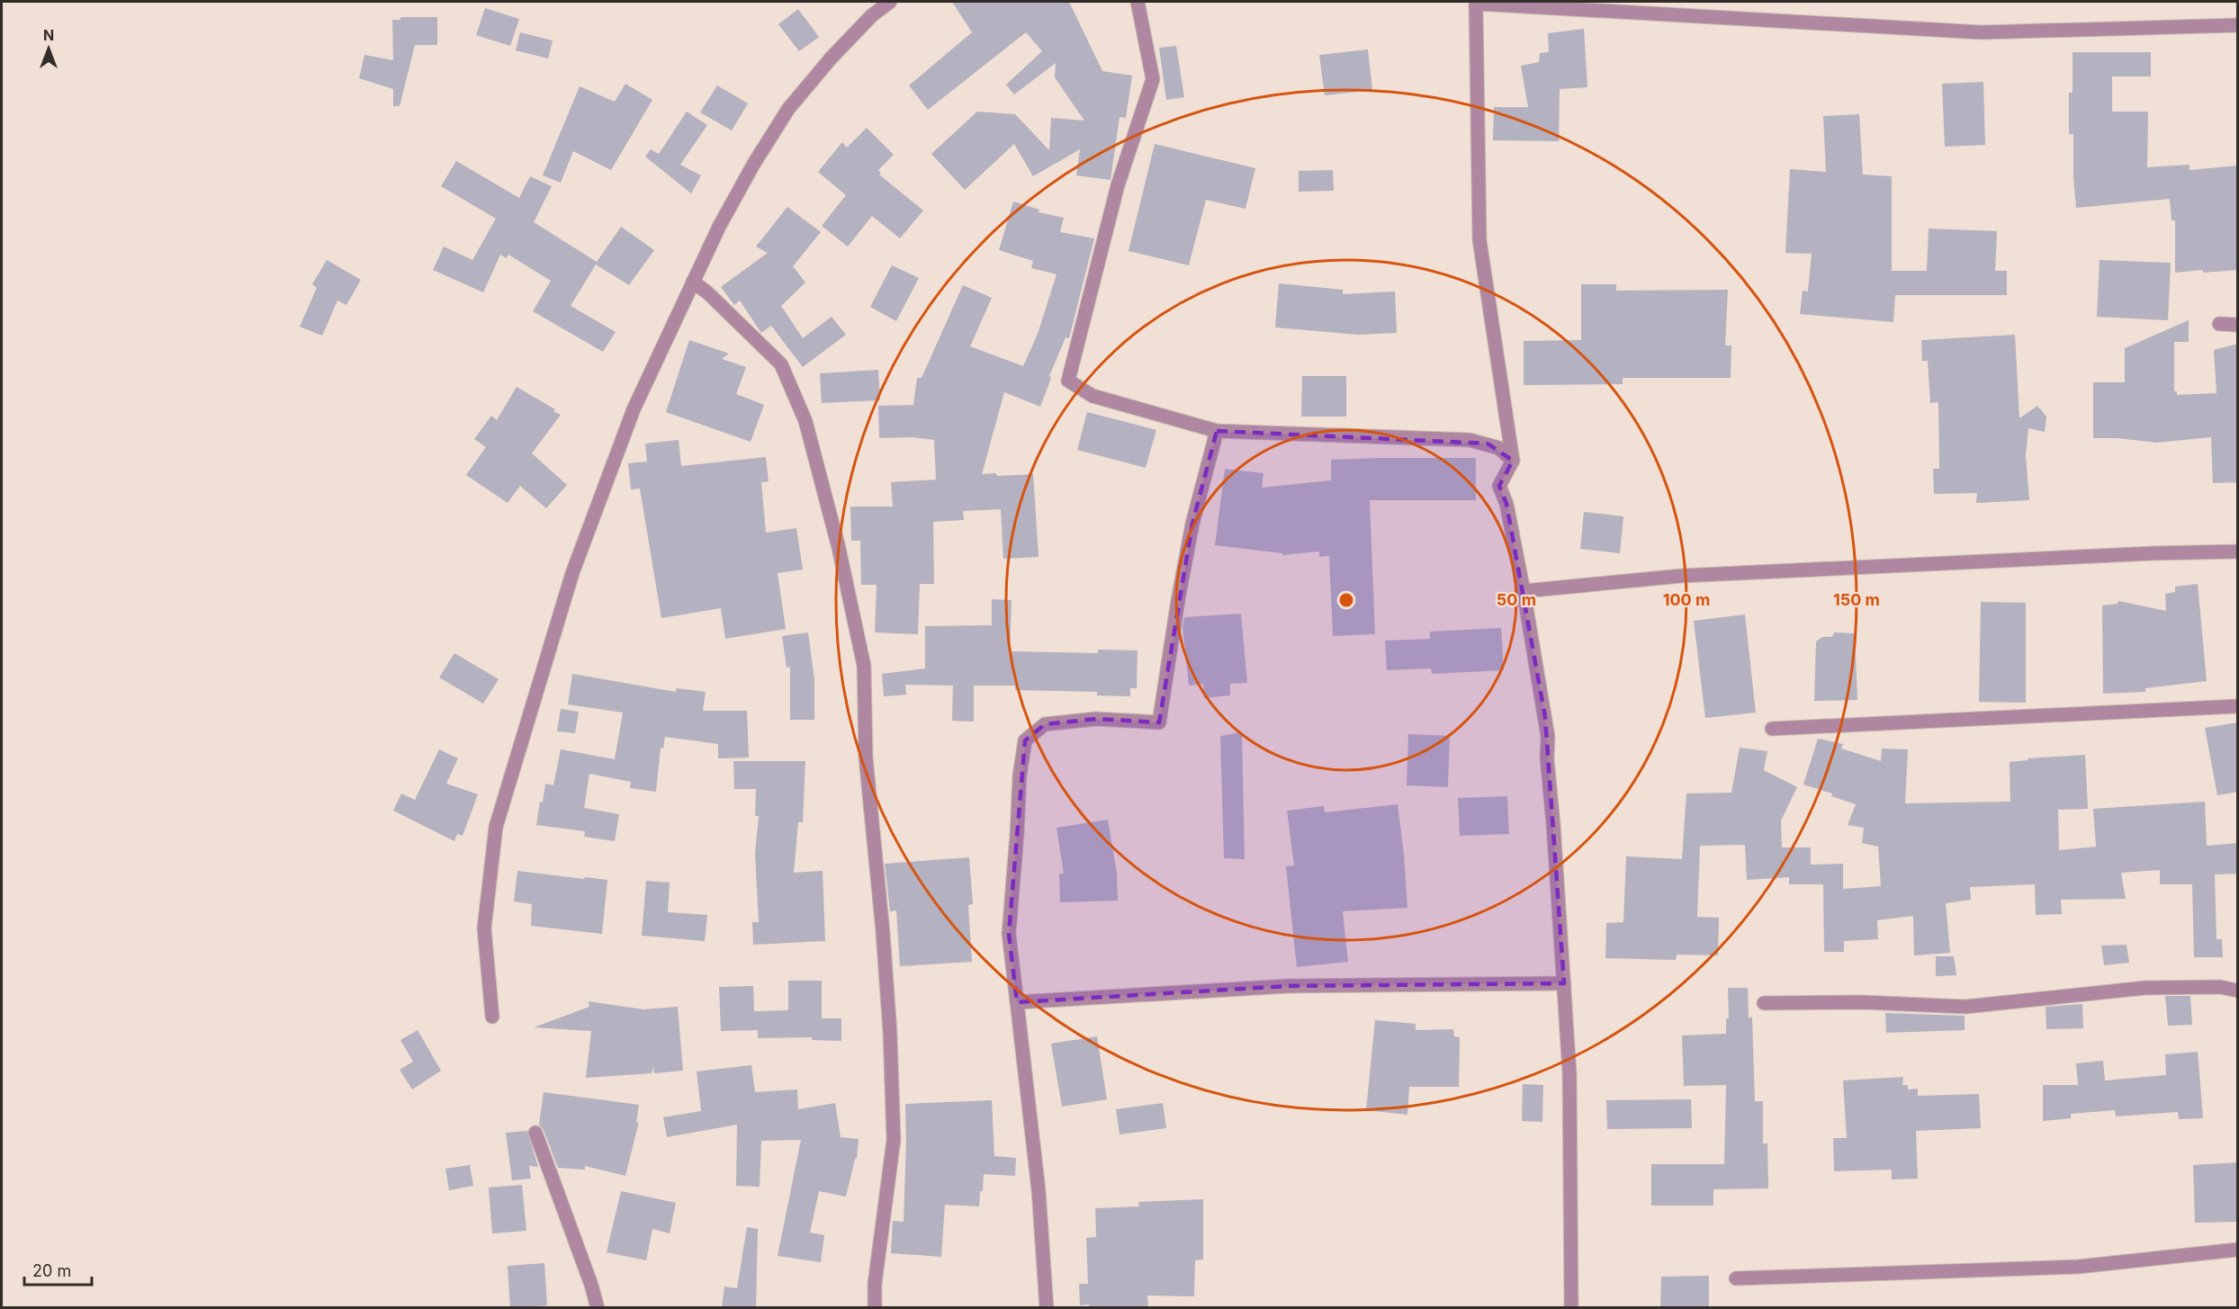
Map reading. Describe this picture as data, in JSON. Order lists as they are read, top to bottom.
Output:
{
  "scale_bar": "20 m",
  "north": "top",
  "rings": ["50 m", "100 m", "150 m"]
}
